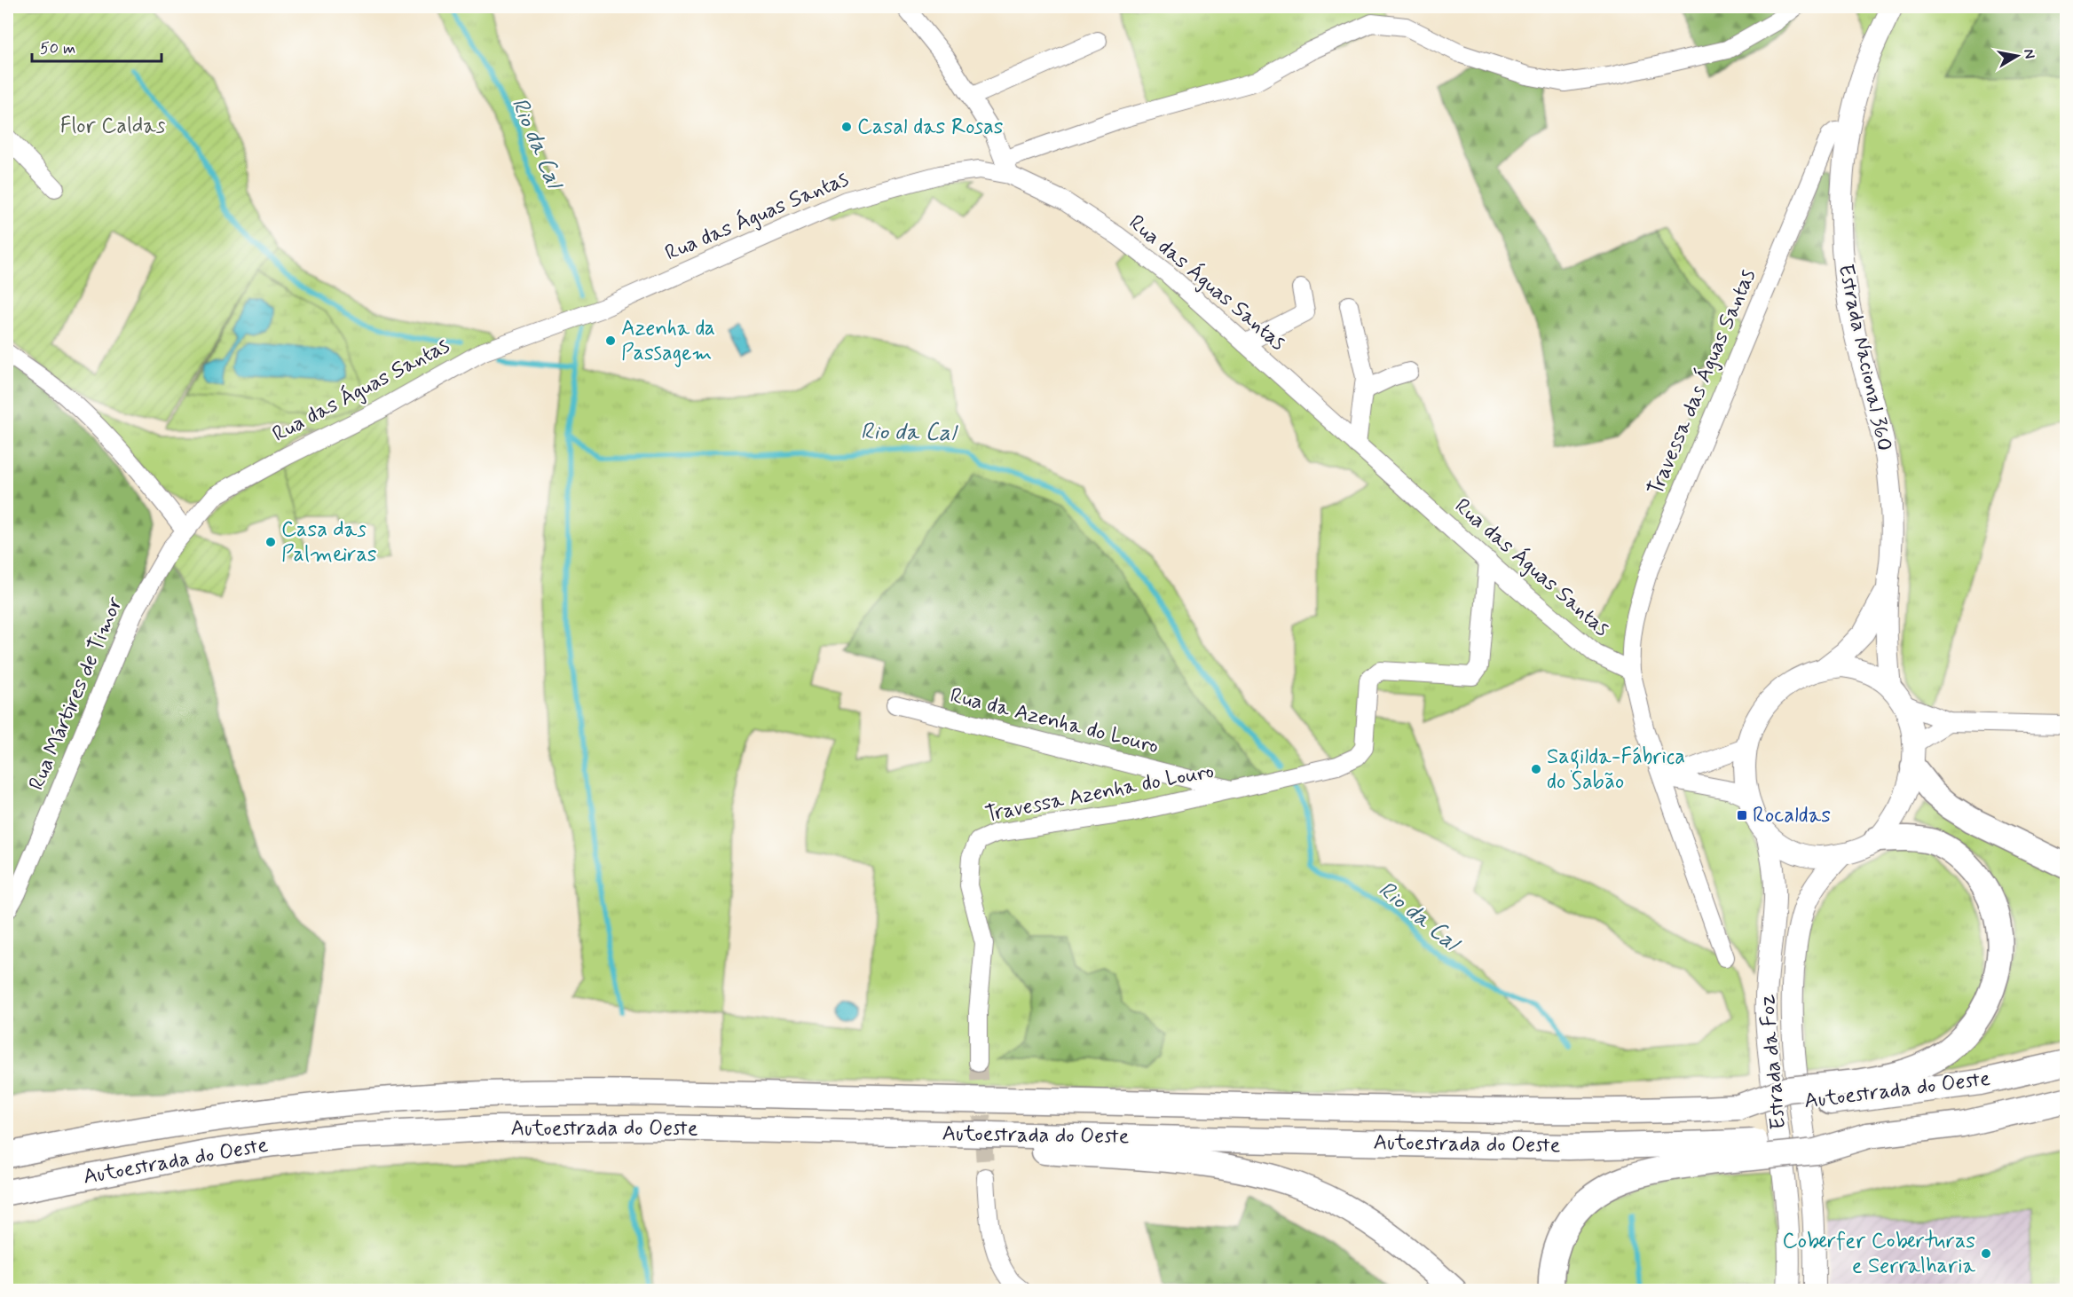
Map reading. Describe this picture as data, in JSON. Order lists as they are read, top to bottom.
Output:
{
  "streets": {
    "highway": ["Autoestrada do Oeste"],
    "main road": ["Estrada Nacional 360", "Estrada da Foz"],
    "street": [
      "Rua das Águas Santas",
      "Travessa das Águas Santas",
      "Rua Mártires de Timor",
      "Rua da Azenha do Louro",
      "Travessa Azenha do Louro"
    ]
  },
  "crossings": [
    ["Rua das Águas Santas", "Travessa das Águas Santas"],
    ["Rua das Águas Santas", "Rua Mártires de Timor"],
    ["Estrada Nacional 360", "Travessa das Águas Santas"],
    ["Estrada Nacional 360", "Estrada da Foz"],
    ["Rua da Azenha do Louro", "Travessa Azenha do Louro"]
  ],
  "water": ["Rio da Cal"],
  "parks": ["Flor Caldas"],
  "places": {
    "other": [
      "Casal das Rosas",
      "Azenha da Passagem",
      "Casa das Palmeiras",
      "Sagilda-Fábrica do Sabão",
      "Coberfer Coberturas e Serralharia"
    ],
    "transit": ["Rocaldas"]
  },
  "scale_bar": "50 m",
  "north": "right"
}
